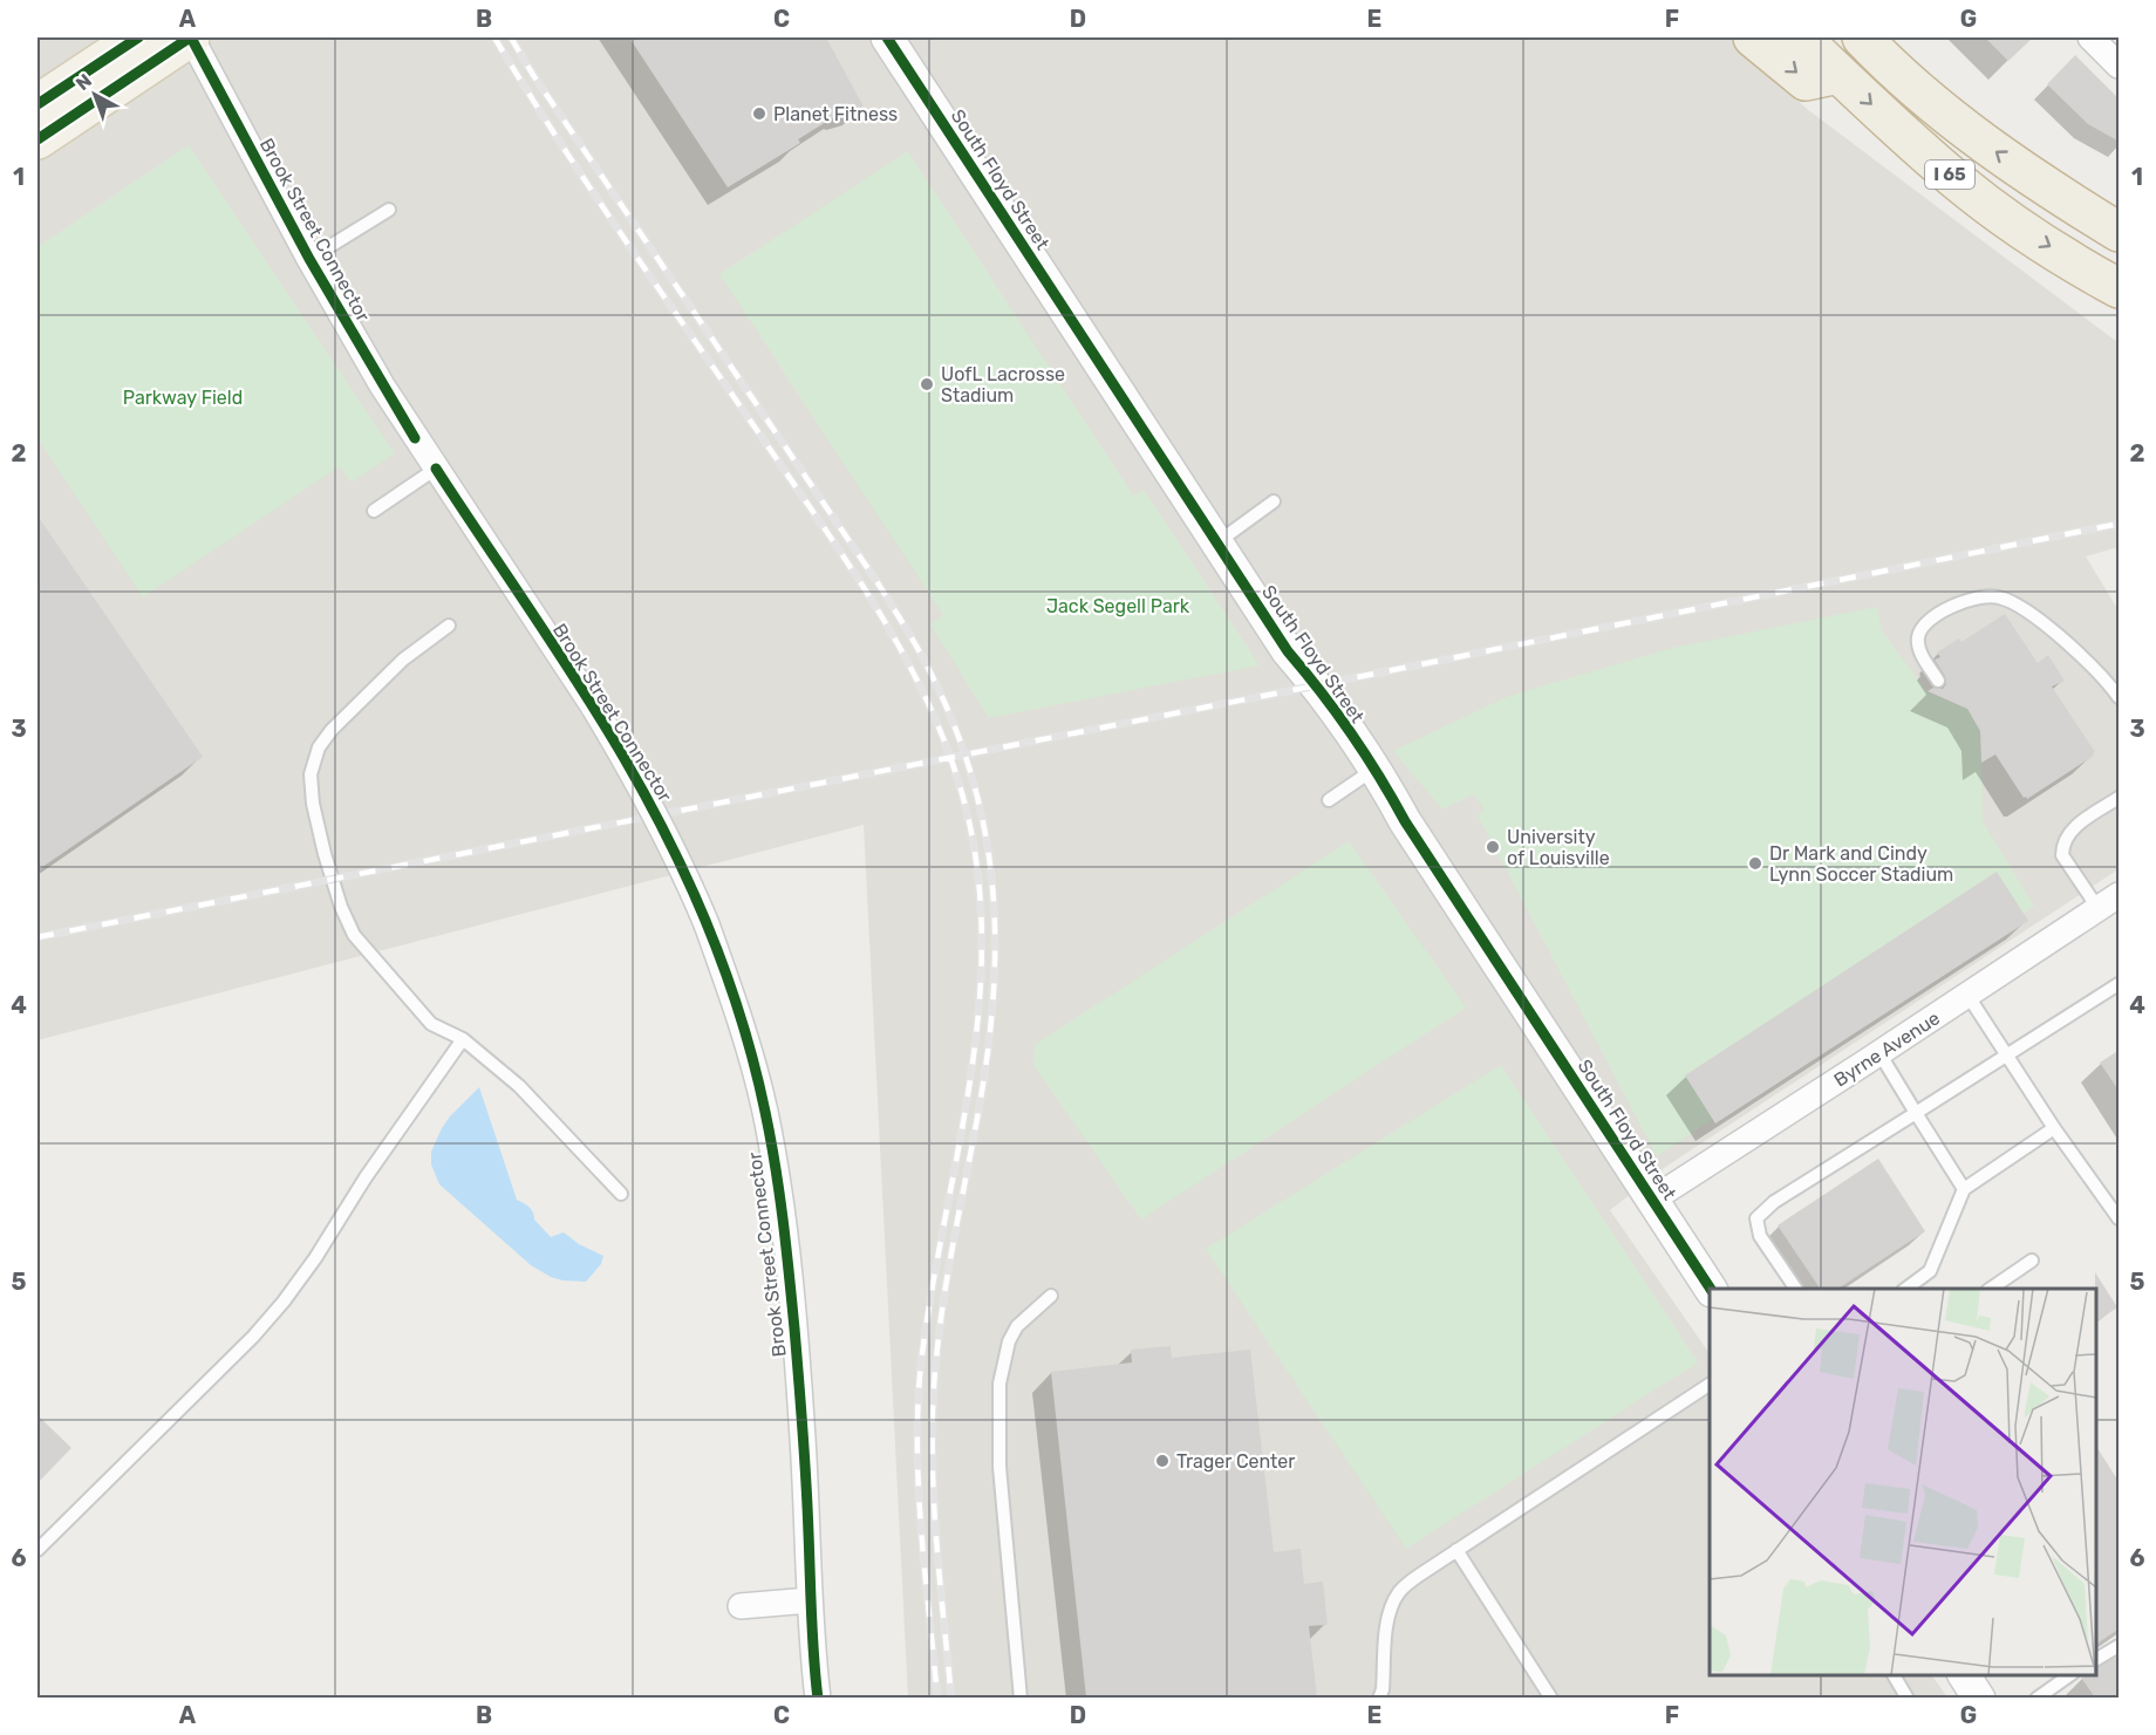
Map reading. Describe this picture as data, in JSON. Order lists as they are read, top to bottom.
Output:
{
  "streets": {
    "highway": ["I 65"],
    "street": ["South Floyd Street", "Brook Street Connector", "Byrne Avenue"]
  },
  "crossings": [
    ["South Floyd Street", "Byrne Avenue"]
  ],
  "parks": ["Parkway Field", "Jack Segell Park"],
  "places": [
    "Planet Fitness",
    "UofL Lacrosse Stadium",
    "University of Louisville",
    "Dr Mark and Cindy Lynn Soccer Stadium",
    "Trager Center"
  ],
  "north": "top left",
  "grid": {
    "columns": [
      "A",
      "B",
      "C",
      "D",
      "E",
      "F",
      "G"
    ],
    "rows": [
      "1",
      "2",
      "3",
      "4",
      "5",
      "6"
    ]
  }
}
